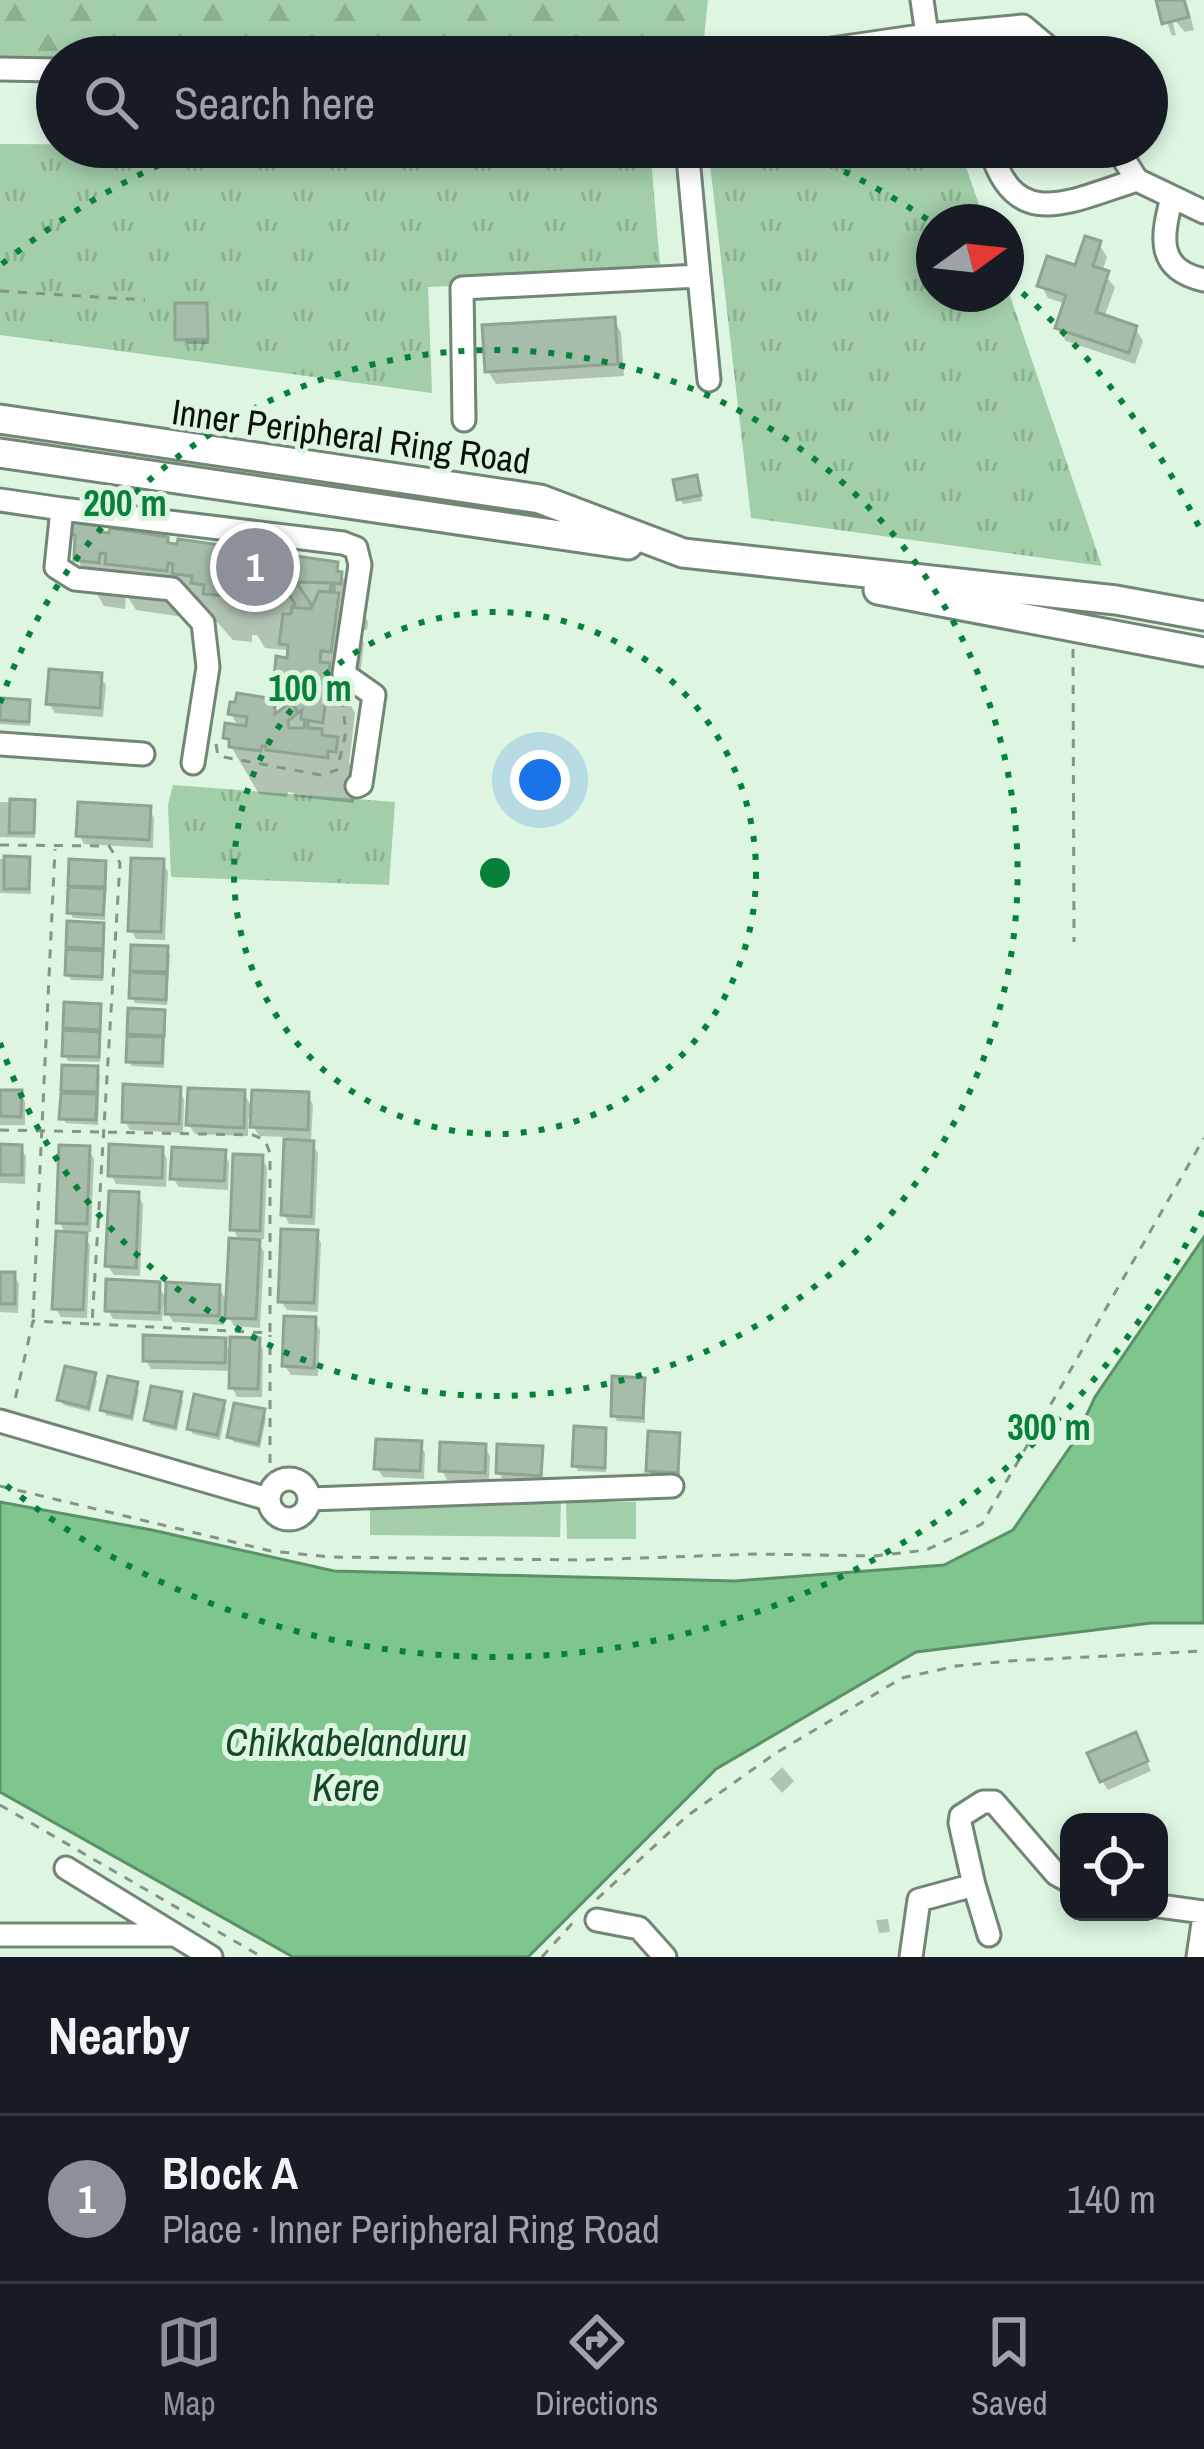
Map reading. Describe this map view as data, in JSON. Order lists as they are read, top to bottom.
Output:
{
  "streets": {
    "main road": ["Inner Peripheral Ring Road"]
  },
  "water": ["Chikkabelanduru Kere"],
  "north": "right",
  "page": {
    "search": "Search here",
    "pins": "1",
    "heading": "Nearby",
    "list": [
      {
        "mark": "1",
        "name": "Block A",
        "note": "Place · Inner Peripheral Ring Road",
        "value": "140 m"
      }
    ],
    "nav": ["Map", "Directions", "Saved"]
  },
  "rings": ["200 m", "100 m", "300 m"]
}
